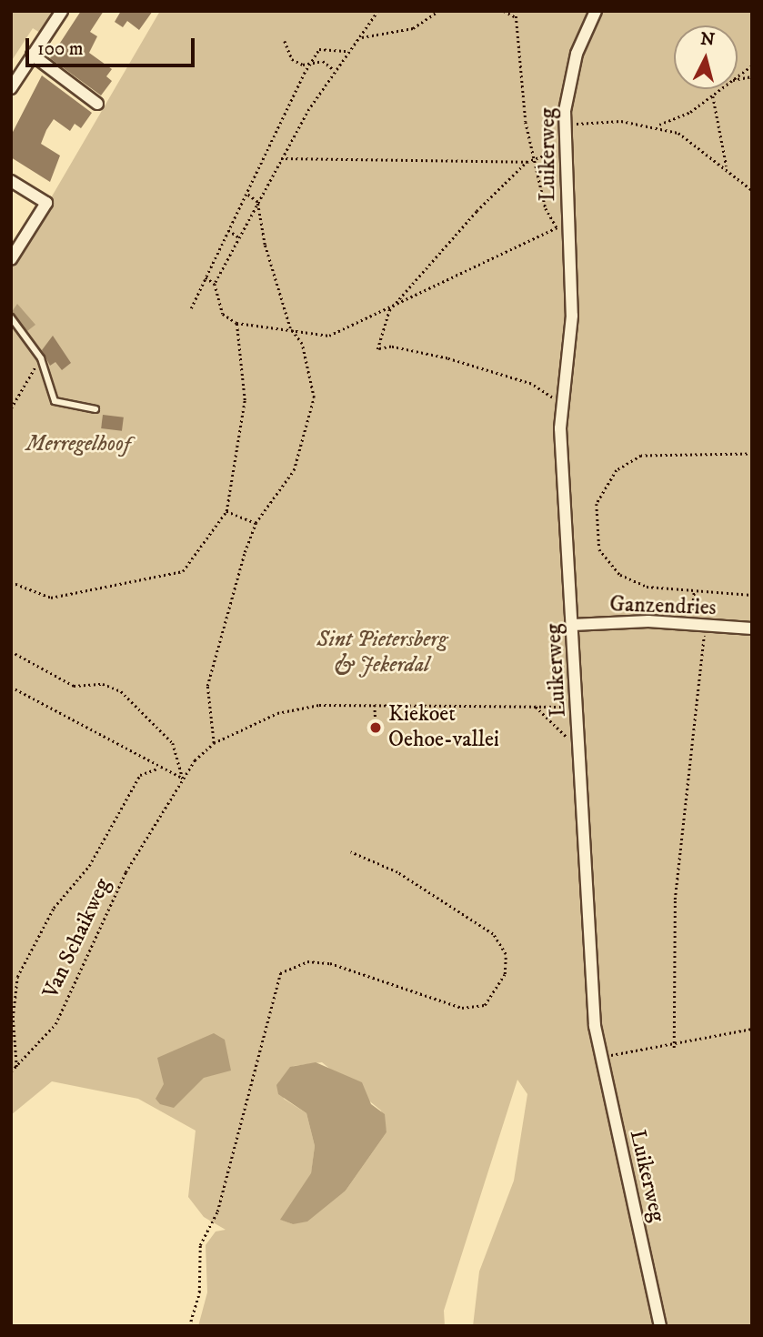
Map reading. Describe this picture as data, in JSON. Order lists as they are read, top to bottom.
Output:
{
  "streets": {
    "street": ["Luikerweg", "Ganzendries"],
    "path": ["Van Schaikweg"]
  },
  "crossings": [
    ["Luikerweg", "Ganzendries"]
  ],
  "parks": ["Merregelhoof", "Sint Pietersberg & Jekerdal"],
  "places": ["Kiekoet Oehoe-vallei"],
  "scale_bar": "100 m",
  "north": "top"
}
